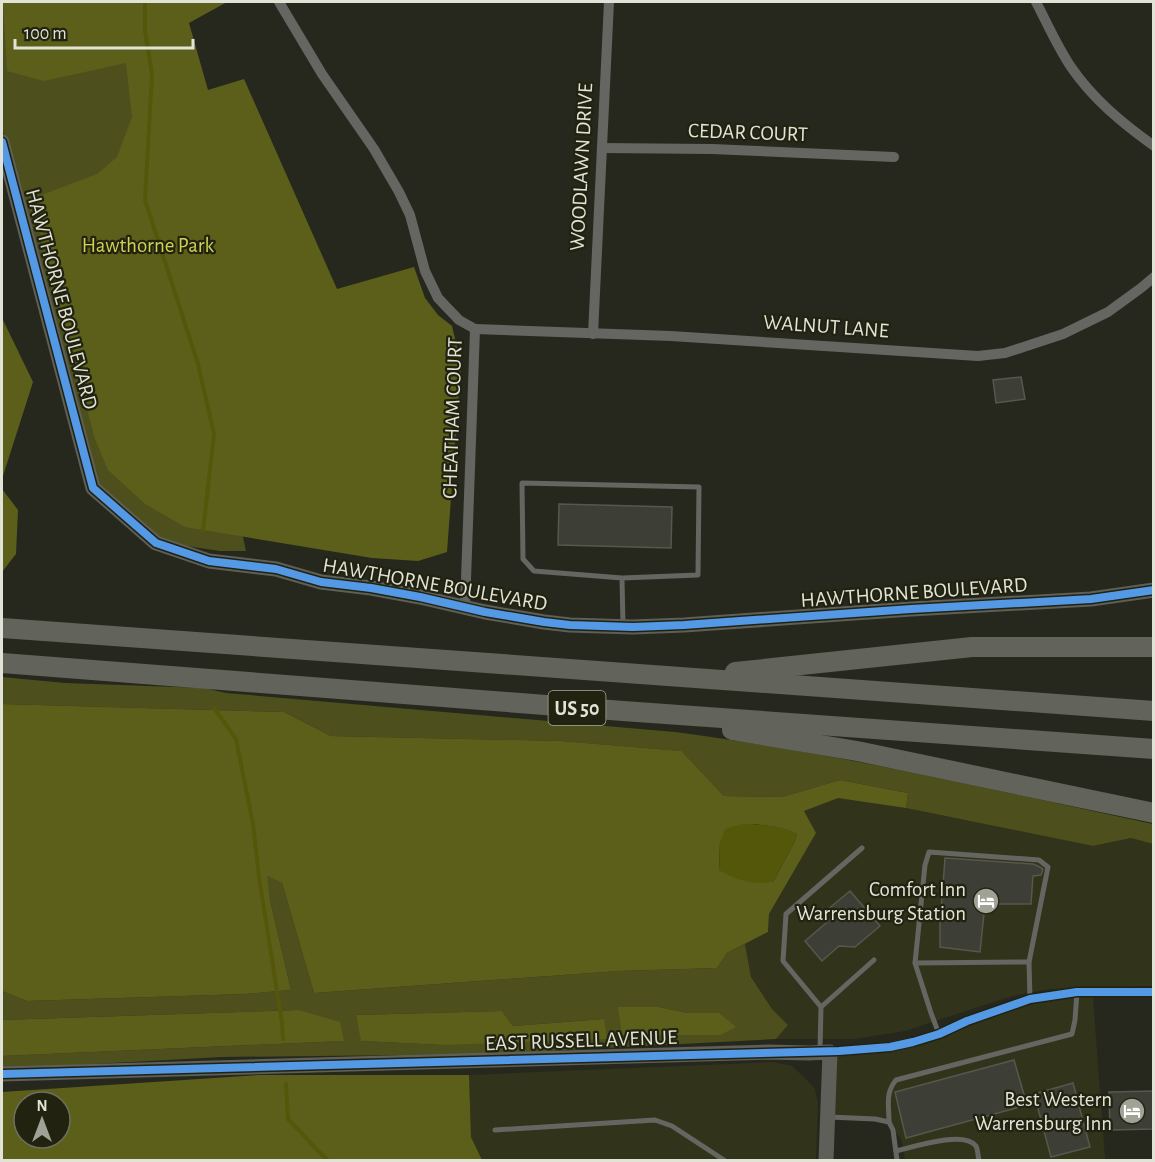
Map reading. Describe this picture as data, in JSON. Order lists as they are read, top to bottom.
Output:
{
  "streets": {
    "highway": ["US 50"],
    "street": [
      "CEDAR COURT",
      "WOODLAWN DRIVE",
      "HAWTHORNE BOULEVARD",
      "WALNUT LANE",
      "CHEATHAM COURT",
      "EAST RUSSELL AVENUE"
    ]
  },
  "crossings": [
    ["CEDAR COURT", "WOODLAWN DRIVE"],
    ["WOODLAWN DRIVE", "WALNUT LANE"],
    ["HAWTHORNE BOULEVARD", "CHEATHAM COURT"],
    ["WALNUT LANE", "CHEATHAM COURT"]
  ],
  "parks": ["Hawthorne Park"],
  "places": {
    "hotel": ["Comfort Inn Warrensburg Station", "Best Western Warrensburg Inn"]
  },
  "scale_bar": "100 m",
  "north": "top"
}
